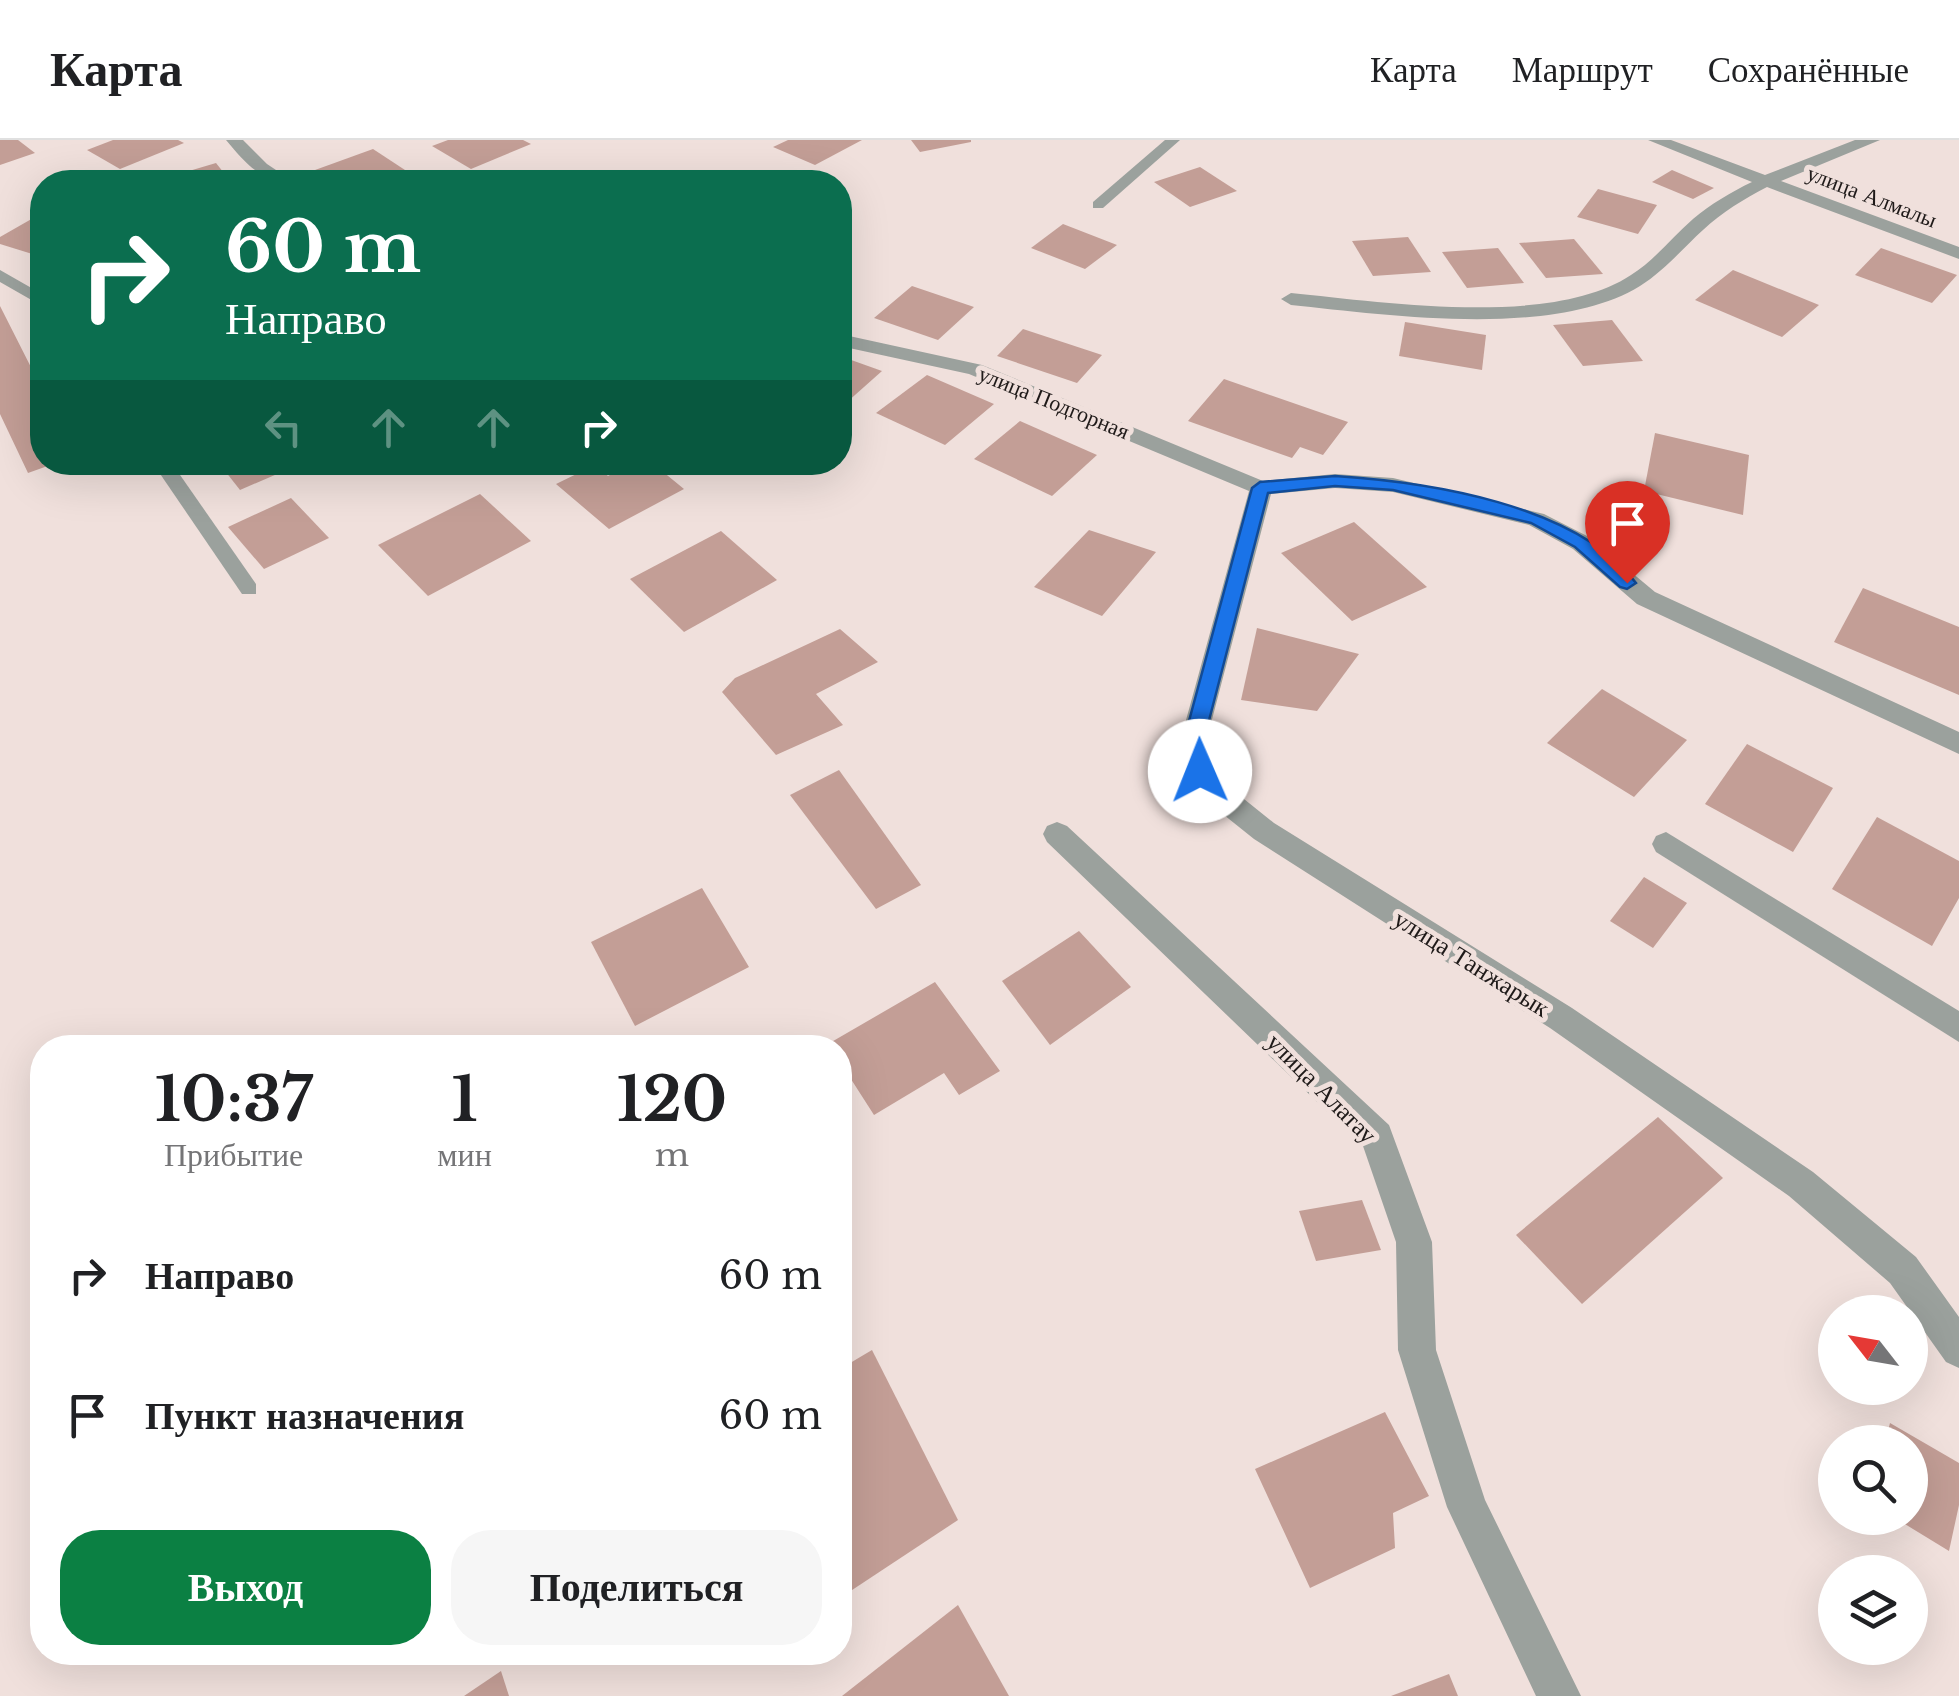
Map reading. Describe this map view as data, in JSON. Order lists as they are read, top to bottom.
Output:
{
  "streets": {
    "street": [
      "улица Алмалы",
      "улица Подгорная",
      "улица Танжарык",
      "улица Алатау"
    ]
  },
  "crossings": [
    ["улица Подгорная", "улица Танжарык"]
  ],
  "north": "top left",
  "page": {
    "header": "Карта",
    "nav": ["Карта", "Маршрут", "Сохранённые"],
    "turn": ["60 m", "Направо"],
    "eta": [
      "10:37",
      "Прибытие",
      "1",
      "мин",
      "120",
      "m"
    ],
    "list": [
      {
        "name": "Направо",
        "value": "60 m"
      },
      {
        "name": "Пункт назначения",
        "value": "60 m"
      }
    ],
    "buttons": ["Выход", "Поделиться"]
  }
}
